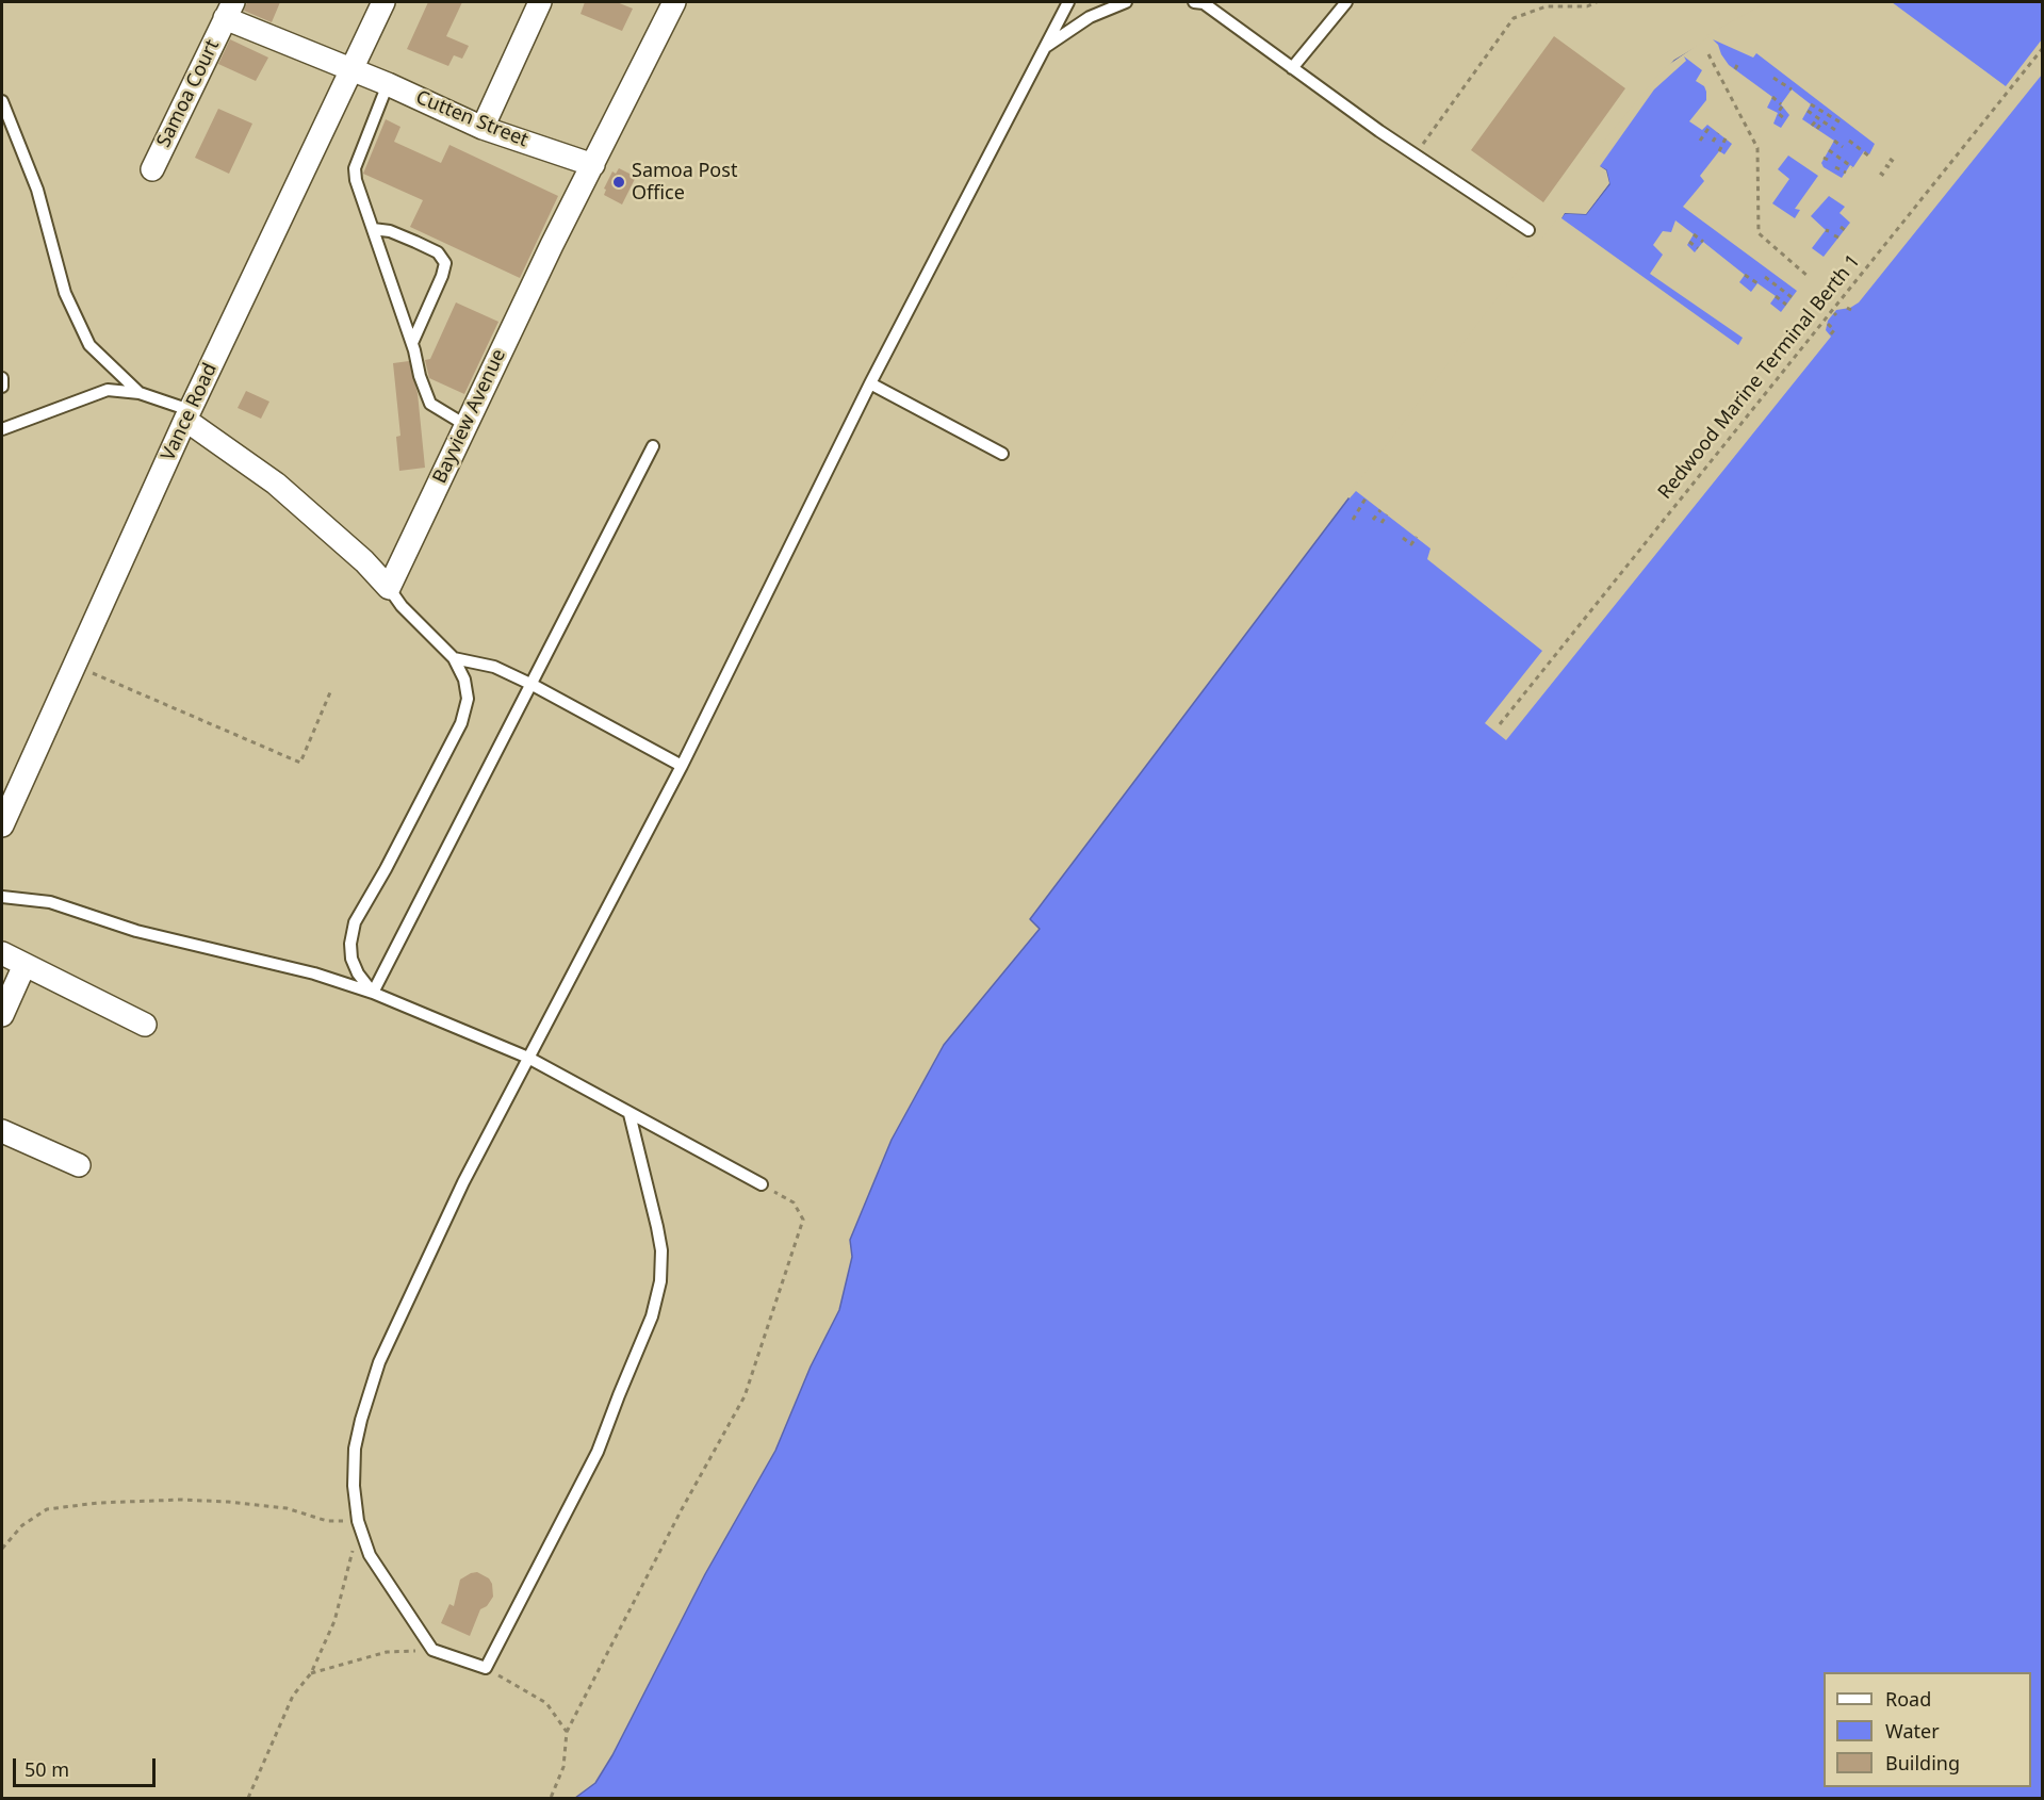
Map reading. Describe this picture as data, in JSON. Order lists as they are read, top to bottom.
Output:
{
  "streets": {
    "street": [
      "Samoa Court",
      "Cutten Street",
      "Vance Road",
      "Bayview Avenue"
    ],
    "path": ["Redwood Marine Terminal Berth 1"]
  },
  "crossings": [
    ["Samoa Court", "Cutten Street"],
    ["Cutten Street", "Vance Road"],
    ["Cutten Street", "Bayview Avenue"]
  ],
  "places": ["Samoa Post Office"],
  "legend": ["Road", "Water", "Building"],
  "scale_bar": "50 m"
}
